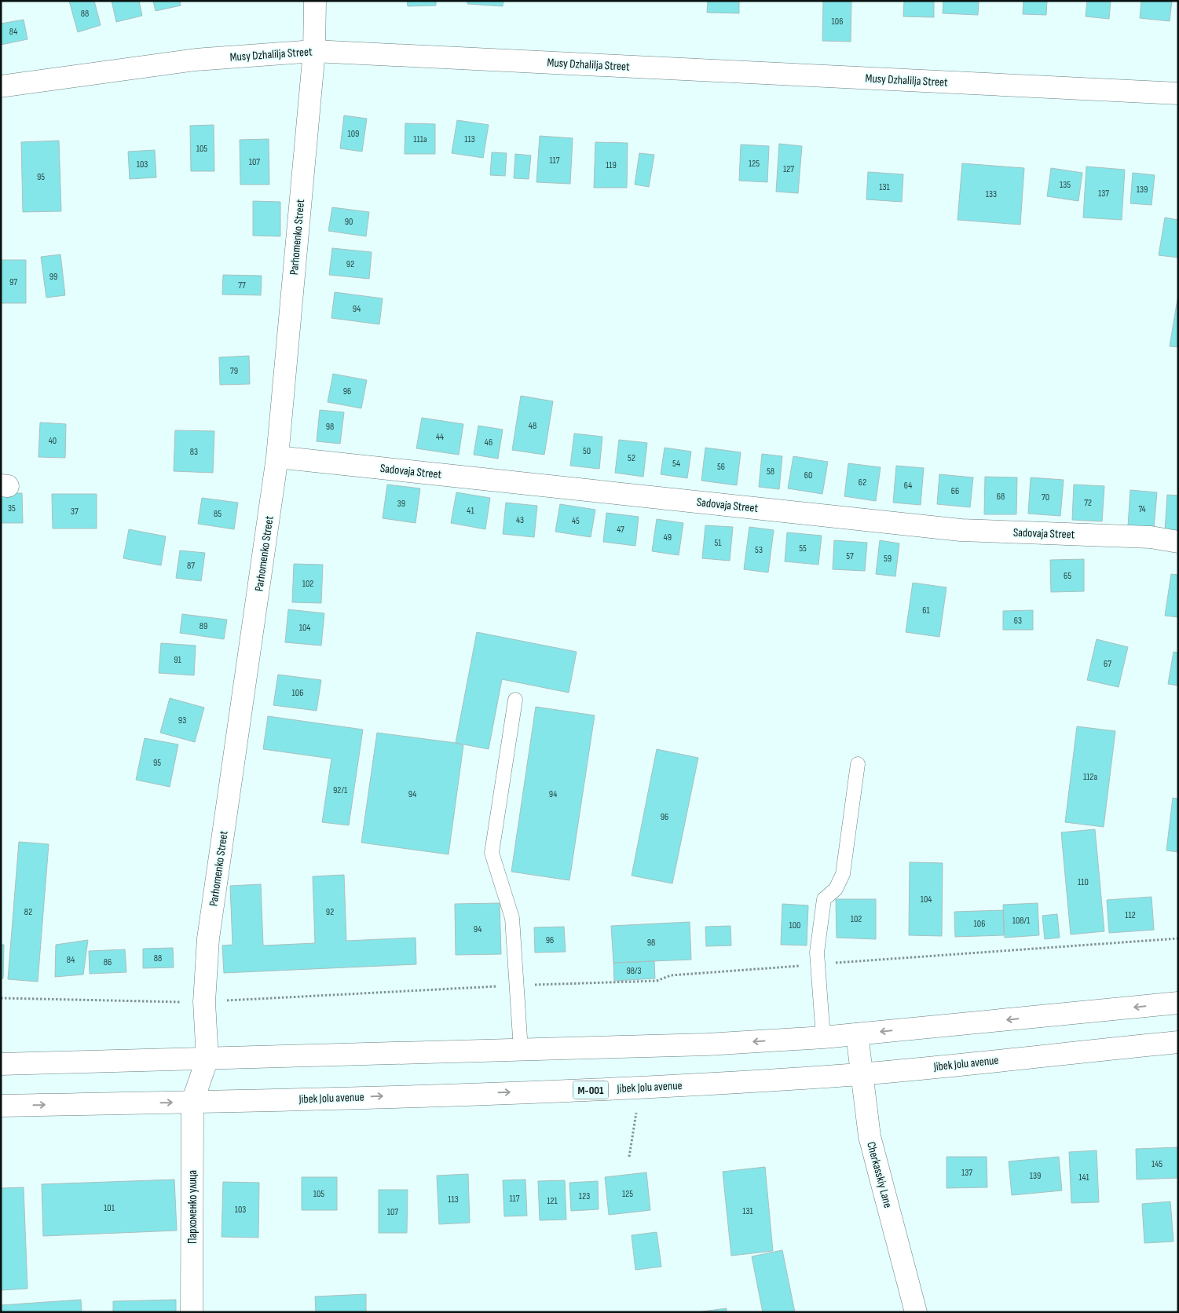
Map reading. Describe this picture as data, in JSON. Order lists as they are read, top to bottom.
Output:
{
  "streets": {
    "street": [
      "Musy Dzhalilja Street",
      "Parhomenko Street",
      "Sadovaja Street",
      "Jibek Jolu avenue",
      "М-001",
      "Cherkasskiy Lane",
      "Пархоменко улица"
    ]
  },
  "crossings": [
    ["Musy Dzhalilja Street", "Parhomenko Street"],
    ["Parhomenko Street", "Sadovaja Street"],
    ["Parhomenko Street", "Jibek Jolu avenue"],
    ["Parhomenko Street", "Пархоменко улица"],
    ["Jibek Jolu avenue", "Cherkasskiy Lane"],
    ["Jibek Jolu avenue", "Пархоменко улица"]
  ],
  "house_numbers": [
    "88",
    "106",
    "84",
    "109",
    "111а",
    "113",
    "105",
    "117",
    "107",
    "125",
    "103",
    "119",
    "127",
    "95",
    "135",
    "131",
    "139",
    "137",
    "133",
    "90",
    "92",
    "99",
    "97",
    "77",
    "94",
    "79",
    "96",
    "48",
    "98",
    "44",
    "40",
    "46",
    "50",
    "83",
    "52",
    "54",
    "56",
    "58",
    "60",
    "62",
    "64",
    "66",
    "68",
    "70",
    "72",
    "39",
    "35",
    "74",
    "41",
    "37",
    "85",
    "43",
    "45",
    "47",
    "49",
    "51",
    "55",
    "53",
    "57",
    "59",
    "87",
    "65",
    "102",
    "61",
    "63",
    "89",
    "104",
    "91",
    "67",
    "106",
    "93",
    "95",
    "112а",
    "92/1",
    "94",
    "94",
    "96",
    "110",
    "104",
    "82",
    "92",
    "112",
    "102",
    "108/1",
    "106",
    "100",
    "94",
    "96",
    "98",
    "88",
    "84",
    "86",
    "98/3",
    "145",
    "137",
    "139",
    "141",
    "105",
    "125",
    "123",
    "117",
    "113",
    "121",
    "101",
    "103",
    "131",
    "107"
  ]
}
